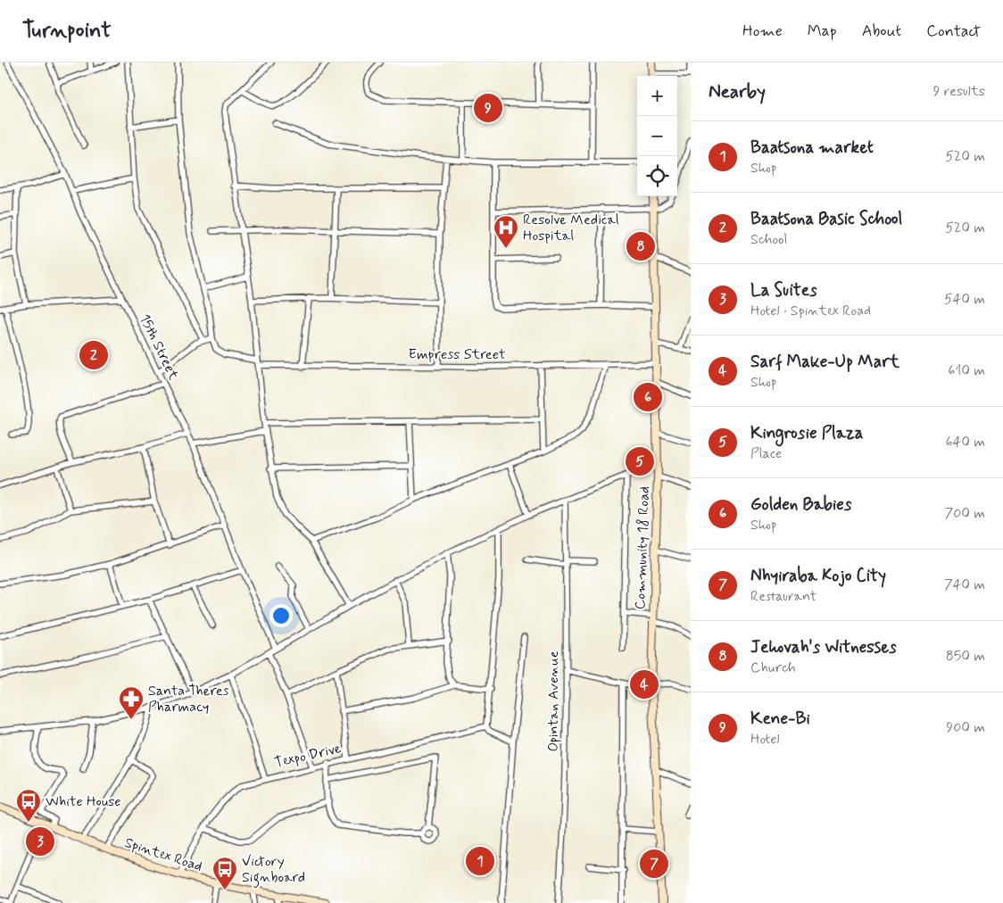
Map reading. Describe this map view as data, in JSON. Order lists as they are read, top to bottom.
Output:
{
  "streets": {
    "main road": ["Community 18 Road", "Spintex Road"],
    "street": [
      "15th Street",
      "Empress Street",
      "Opintan Avenue",
      "Texpo Drive"
    ]
  },
  "crossings": [
    ["Empress Street", "Community 18 Road"],
    ["Texpo Drive", "Spintex Road"]
  ],
  "places": {
    "hospital": ["Resolve Medical Hospital"],
    "pharmacy": ["Santa Theres Pharmacy"],
    "bus stop": ["White House", "Victory Signboard"]
  },
  "page": {
    "header": "Turnpoint",
    "nav": [
      "Home",
      "Map",
      "About",
      "Contact"
    ],
    "heading": ["Nearby", "9 results"],
    "map_buttons": ["+", "−"],
    "pins": [
      "9",
      "8",
      "2",
      "6",
      "5",
      "4",
      "3",
      "1",
      "7"
    ],
    "list": [
      {
        "mark": "1",
        "name": "Baatsona market",
        "note": "Shop",
        "value": "520 m"
      },
      {
        "mark": "2",
        "name": "Baatsona Basic School",
        "note": "School",
        "value": "520 m"
      },
      {
        "mark": "3",
        "name": "La Suites",
        "note": "Hotel · Spintex Road",
        "value": "540 m"
      },
      {
        "mark": "4",
        "name": "Sarf Make-Up Mart",
        "note": "Shop",
        "value": "610 m"
      },
      {
        "mark": "5",
        "name": "Kingrosie Plaza",
        "note": "Place",
        "value": "640 m"
      },
      {
        "mark": "6",
        "name": "Golden Babies",
        "note": "Shop",
        "value": "700 m"
      },
      {
        "mark": "7",
        "name": "Nhyiraba Kojo City",
        "note": "Restaurant",
        "value": "740 m"
      },
      {
        "mark": "8",
        "name": "Jehovah's Witnesses",
        "note": "Church",
        "value": "850 m"
      },
      {
        "mark": "9",
        "name": "Kene-Bi",
        "note": "Hotel",
        "value": "900 m"
      }
    ]
  }
}
